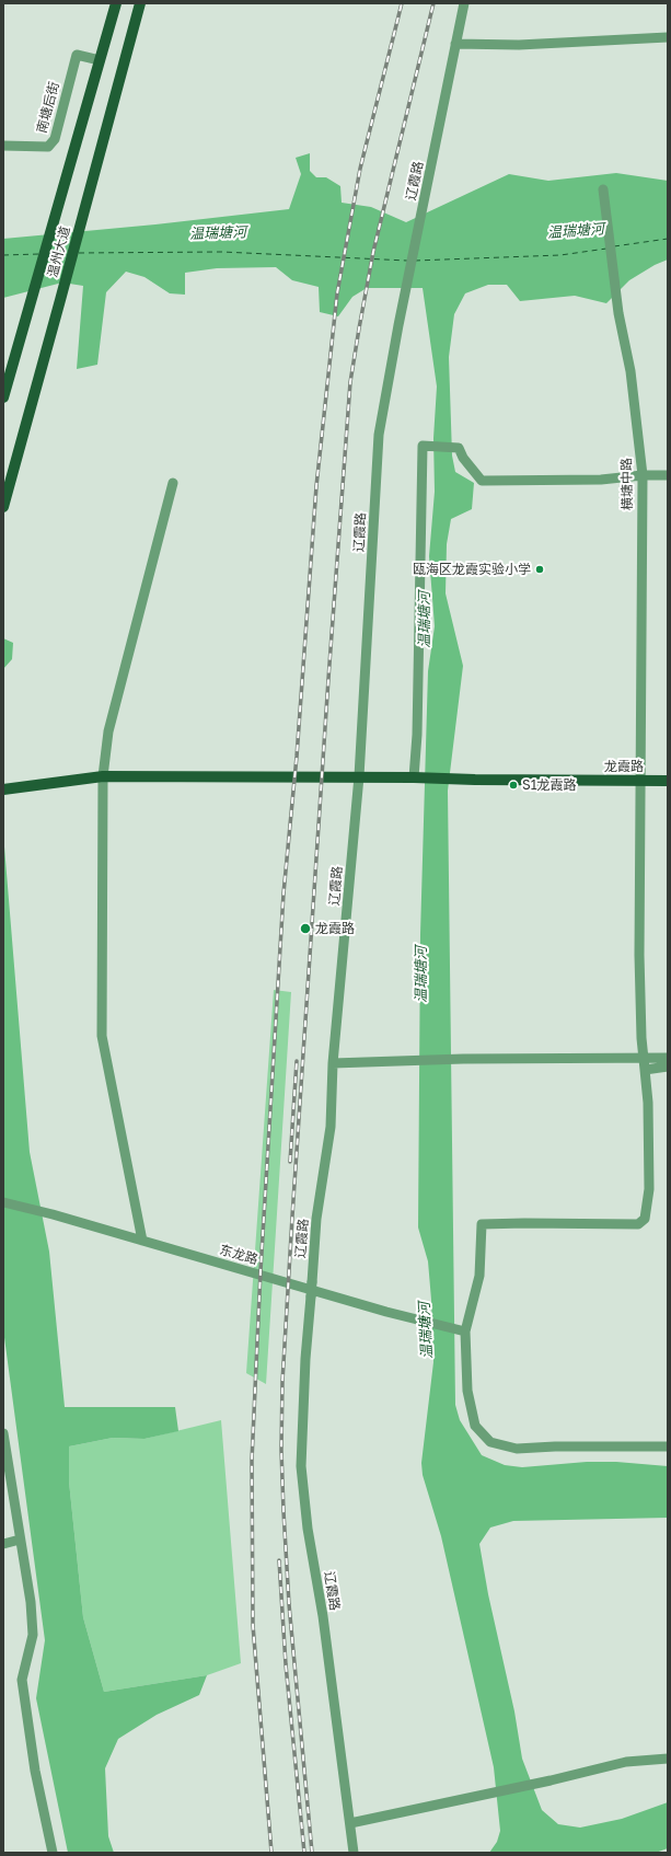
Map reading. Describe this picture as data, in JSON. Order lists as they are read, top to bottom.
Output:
{
  "streets": {
    "main road": ["温州大道", "龙霞路"],
    "street": [
      "南塘后街",
      "辽霞路",
      "横塘中路",
      "东龙路"
    ]
  },
  "crossings": [
    ["南塘后街", "温州大道"],
    ["辽霞路", "龙霞路"],
    ["横塘中路", "龙霞路"],
    ["横塘中路", "东龙路"]
  ],
  "water": ["温瑞塘河"],
  "places": ["瓯海区龙霞实验小学", "S1龙霞路", "龙霞路"]
}
